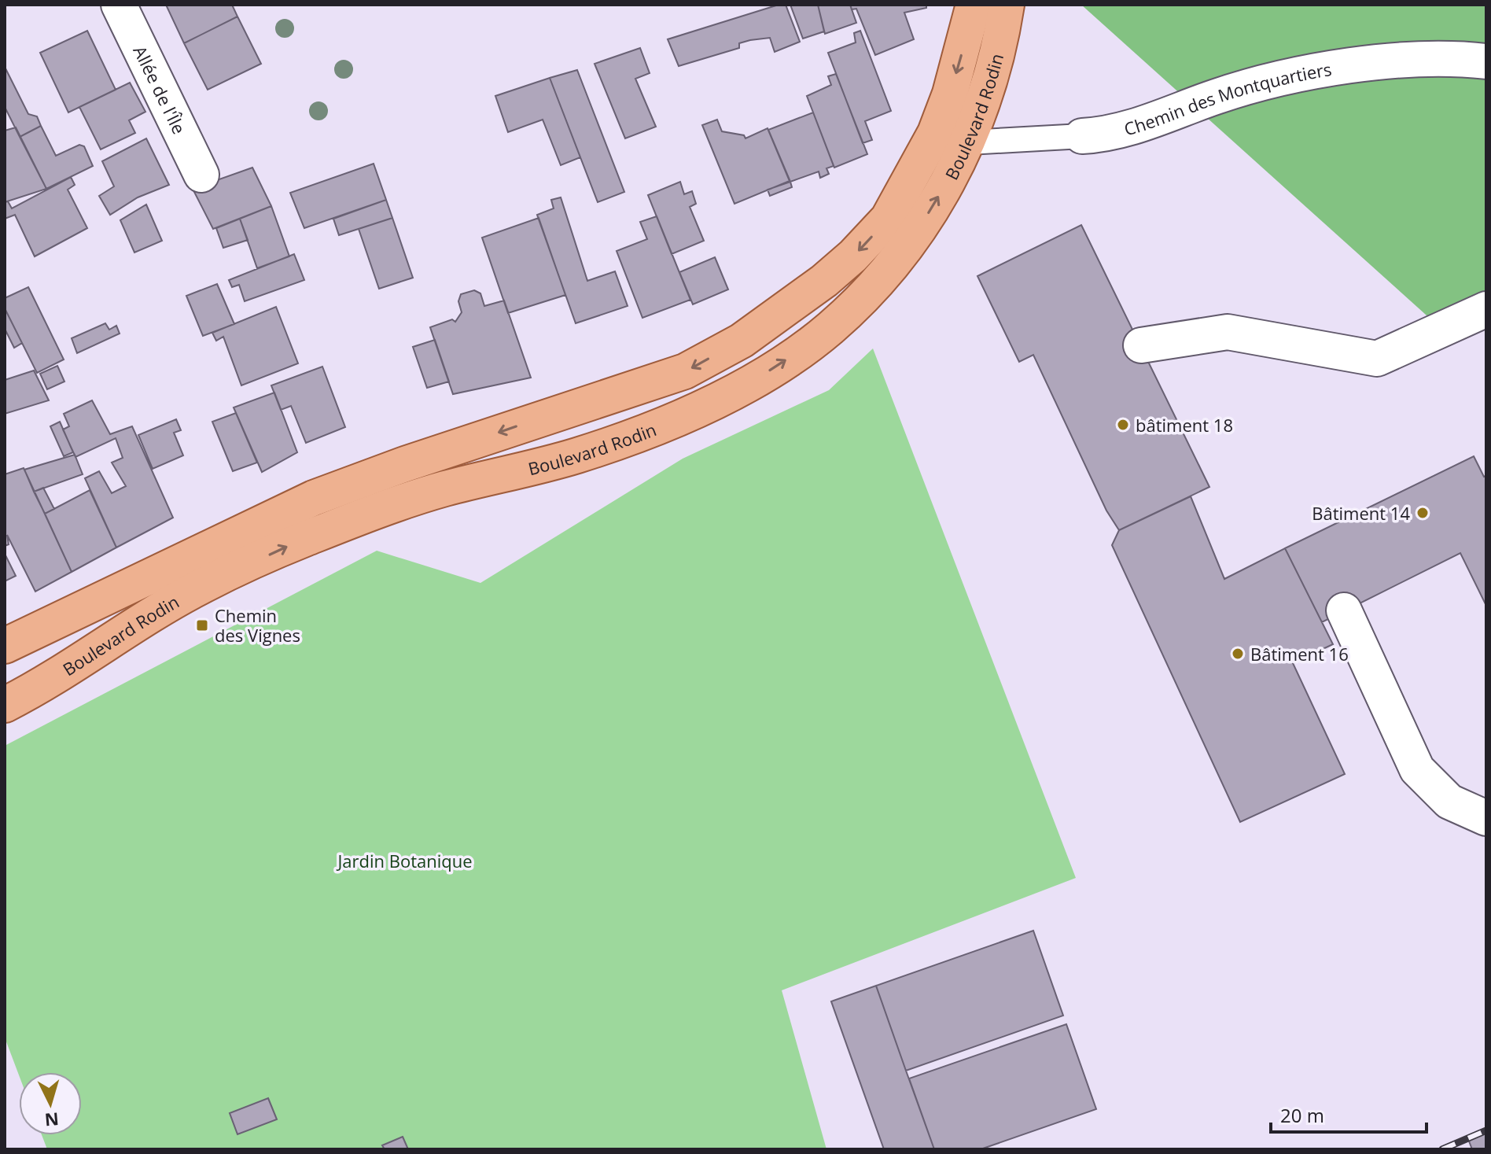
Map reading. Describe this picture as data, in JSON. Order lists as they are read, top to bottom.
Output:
{
  "streets": {
    "main road": ["Boulevard Rodin"],
    "street": ["Allée de l'Île", "Chemin des Montquartiers"]
  },
  "crossings": [
    ["Chemin des Montquartiers", "Boulevard Rodin"]
  ],
  "parks": ["Jardin Botanique"],
  "places": {
    "other": ["bâtiment 18", "Bâtiment 14", "Bâtiment 16"],
    "transit": ["Chemin des Vignes"]
  },
  "scale_bar": "20 m",
  "north": "bottom"
}
